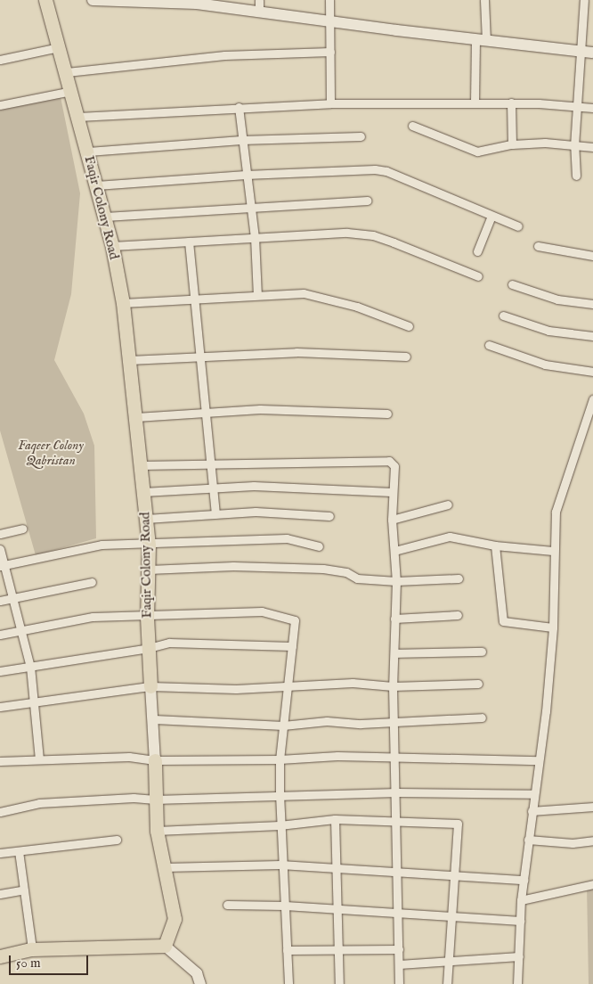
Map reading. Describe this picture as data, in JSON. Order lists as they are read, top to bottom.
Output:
{
  "streets": {
    "main road": ["Faqir Colony Road"]
  },
  "parks": ["Faqeer Colony Qabristan"],
  "scale_bar": "50 m"
}
